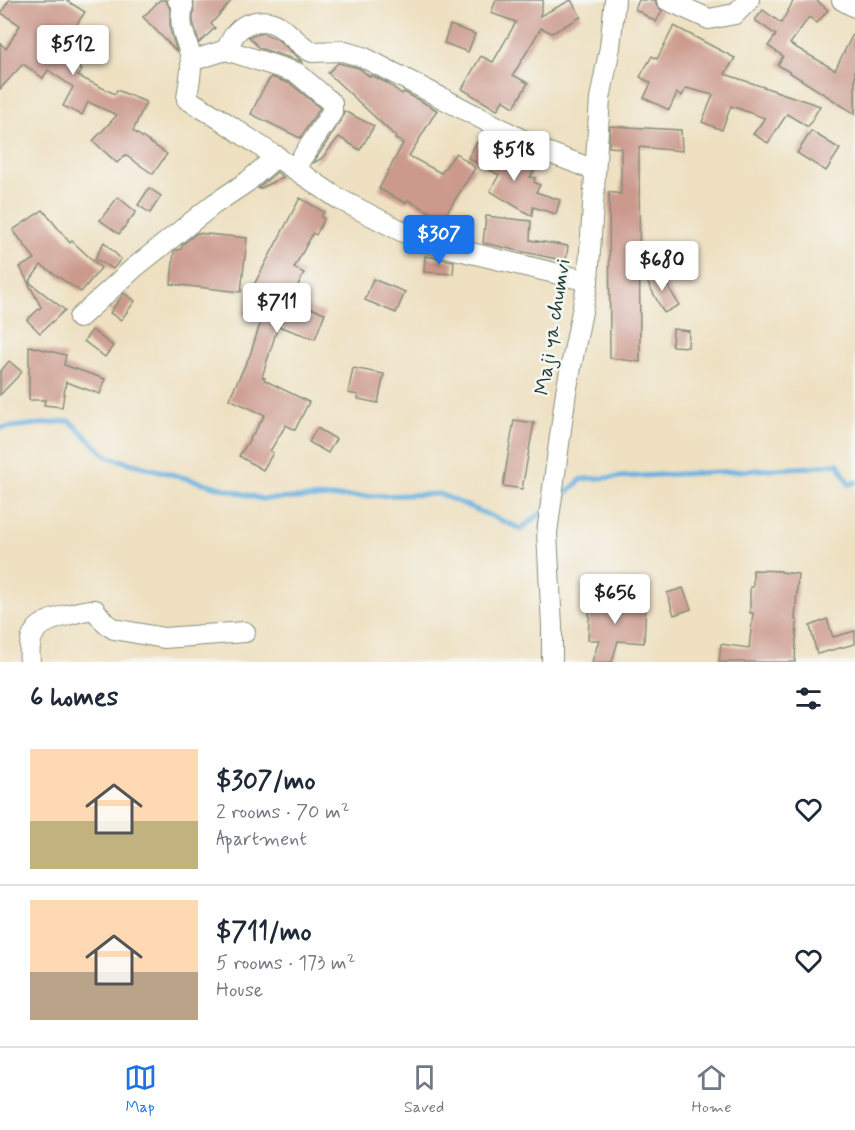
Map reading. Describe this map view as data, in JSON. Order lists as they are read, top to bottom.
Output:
{
  "streets": {
    "street": ["Maji ya chumvi"]
  },
  "page": {
    "price": [
      "$512",
      "$518",
      "$307",
      "$680",
      "$711",
      "$656"
    ],
    "heading": "6 homes",
    "list": [
      {
        "name": "$307/mo",
        "note": "2 rooms · 70 m² · Apartment"
      },
      {
        "name": "$711/mo",
        "note": "5 rooms · 173 m² · House"
      }
    ],
    "tabs": ["Map", "Saved", "Home"]
  }
}
